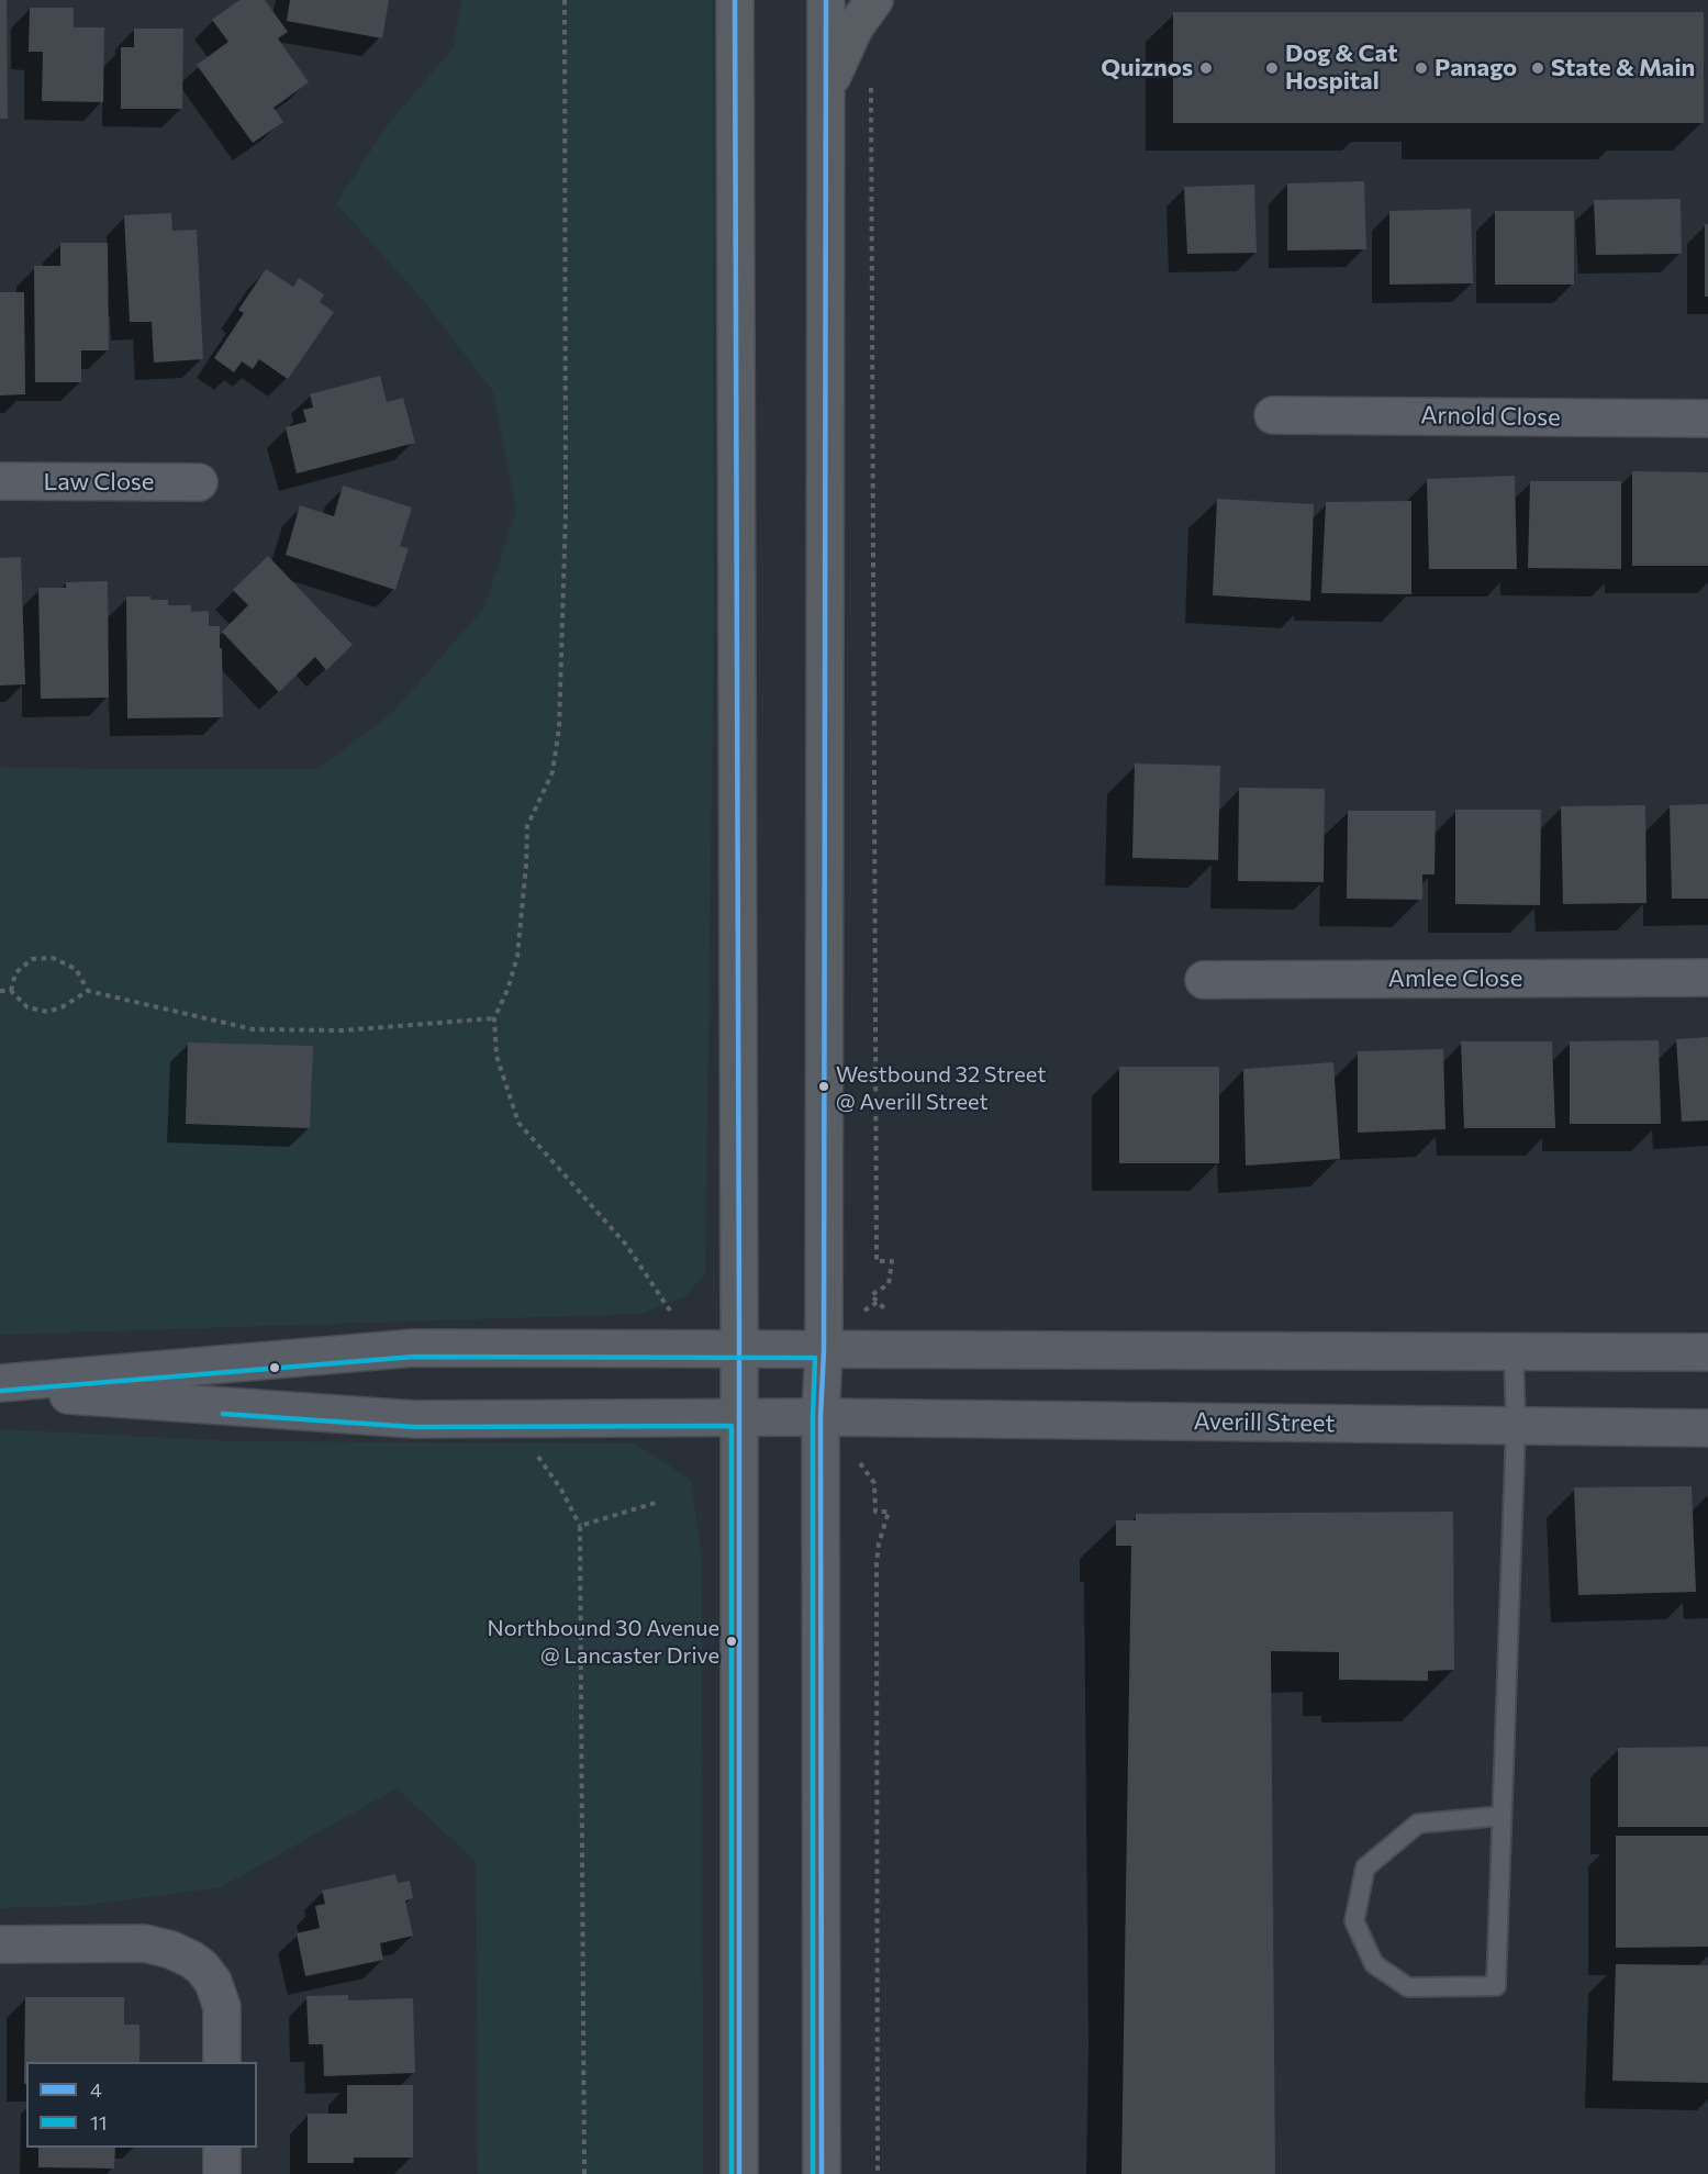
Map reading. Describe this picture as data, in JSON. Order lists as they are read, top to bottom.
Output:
{
  "streets": {
    "street": [
      "Arnold Close",
      "Law Close",
      "Amlee Close",
      "Averill Street"
    ]
  },
  "places": [
    "Quiznos",
    "Dog & Cat Hospital",
    "Panago",
    "State & Main",
    "Westbound 32 Street @ Averill Street",
    "Northbound 30 Avenue @ Lancaster Drive"
  ],
  "lines": ["transit line 4", "transit line 11"],
  "legend": ["4", "11"]
}
